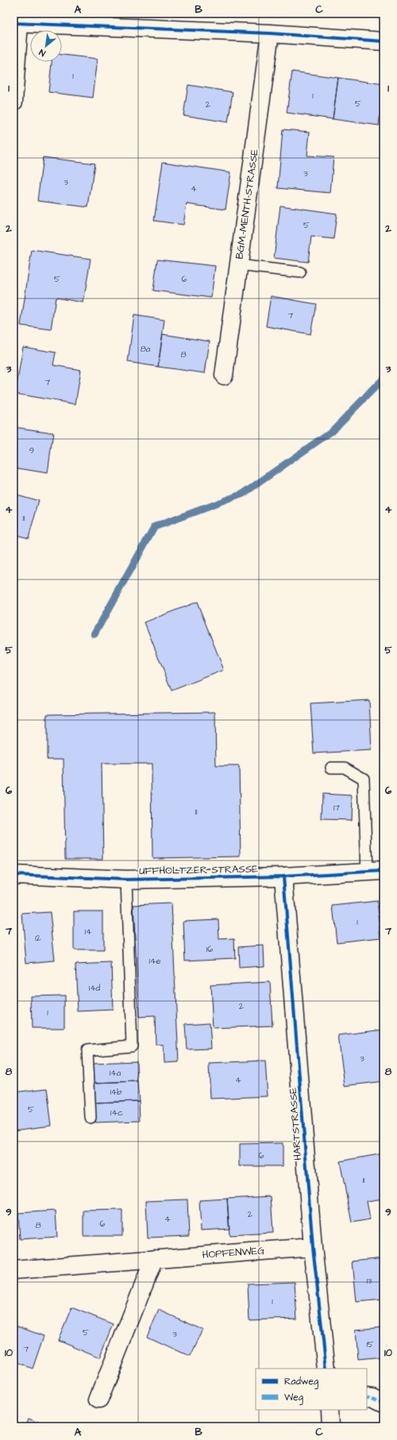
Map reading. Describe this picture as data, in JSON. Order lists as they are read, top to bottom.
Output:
{
  "streets": {
    "street": [
      "BGM.-MENTH-STRASSE",
      "UFFHOLTZER STRASSE",
      "HARTSTRASSE",
      "HOPFENWEG"
    ]
  },
  "crossings": [
    ["UFFHOLTZER STRASSE", "HARTSTRASSE"],
    ["HARTSTRASSE", "HOPFENWEG"]
  ],
  "house_numbers": [
    "1",
    "1",
    "5",
    "2",
    "3",
    "3",
    "4",
    "5",
    "5",
    "6",
    "7",
    "8a",
    "8",
    "7",
    "9",
    "11",
    "17",
    "11",
    "1",
    "14",
    "12",
    "16",
    "14e",
    "14d",
    "2",
    "1",
    "3",
    "14a",
    "4",
    "14b",
    "5",
    "14c",
    "6",
    "11",
    "2",
    "4",
    "6",
    "8",
    "13",
    "1",
    "5",
    "3",
    "15",
    "7"
  ],
  "legend": ["Radweg", "Weg"],
  "north": "bottom left",
  "grid": {
    "columns": ["A", "B", "C"],
    "rows": [
      "1",
      "2",
      "3",
      "4",
      "5",
      "6",
      "7",
      "8",
      "9",
      "10"
    ]
  }
}
